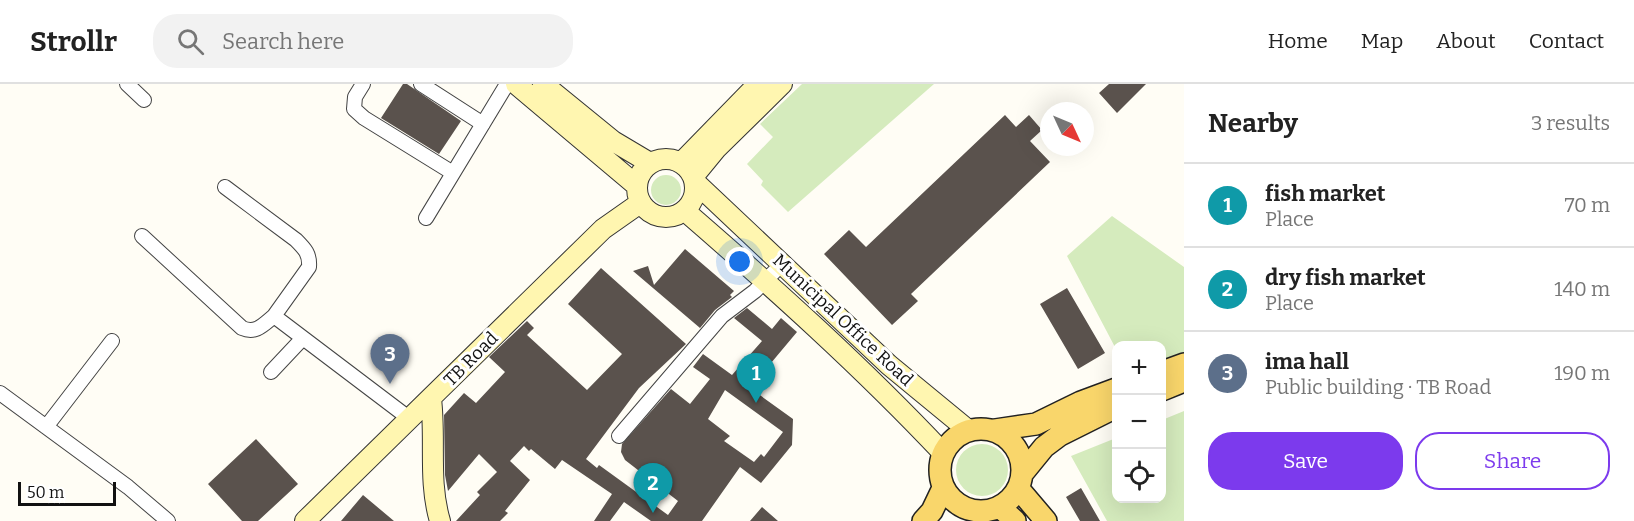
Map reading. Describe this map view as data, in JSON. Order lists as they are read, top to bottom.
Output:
{
  "streets": {
    "main road": ["Municipal Office Road", "TB Road"]
  },
  "crossings": [
    ["Municipal Office Road", "TB Road"]
  ],
  "scale_bar": "50 m",
  "north": "bottom right",
  "page": {
    "header": "Strollr",
    "search": "Search here",
    "nav": [
      "Home",
      "Map",
      "About",
      "Contact"
    ],
    "heading": ["Nearby", "3 results"],
    "list": [
      {
        "mark": "1",
        "name": "fish market",
        "note": "Place",
        "value": "70 m"
      },
      {
        "mark": "2",
        "name": "dry fish market",
        "note": "Place",
        "value": "140 m"
      },
      {
        "mark": "3",
        "name": "ima hall",
        "note": "Public building · TB Road",
        "value": "190 m"
      }
    ],
    "pins": ["3", "1", "2"],
    "map_buttons": ["+", "−"],
    "buttons": ["Save", "Share"],
    "scale": "50 m"
  }
}
